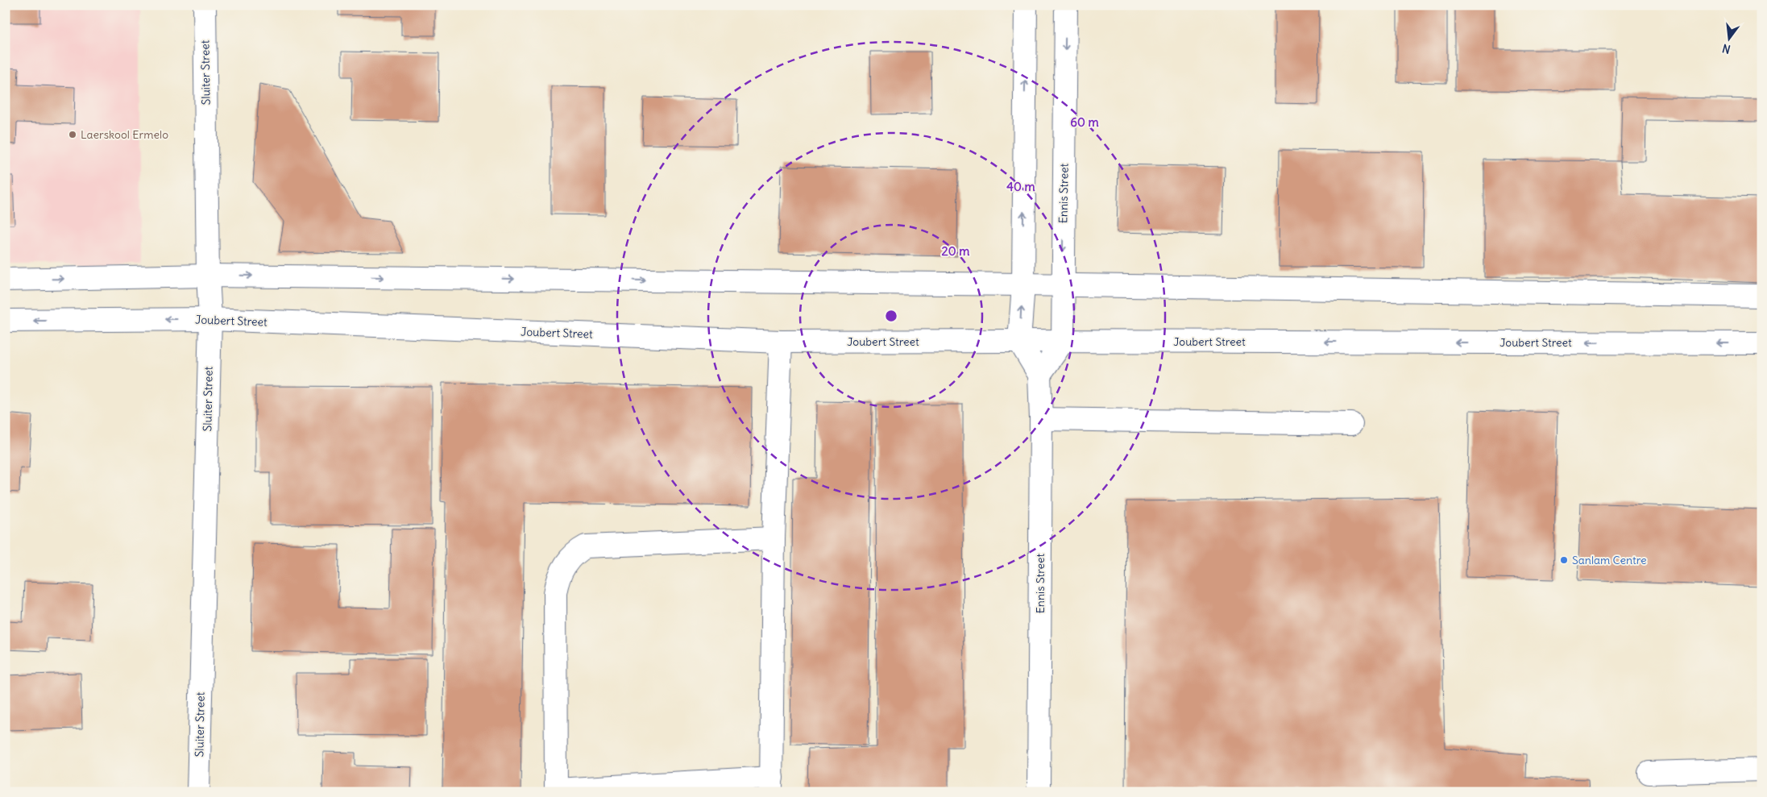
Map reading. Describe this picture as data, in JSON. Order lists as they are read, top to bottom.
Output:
{
  "streets": {
    "street": ["Sluiter Street", "Ennis Street", "Joubert Street"]
  },
  "crossings": [
    ["Sluiter Street", "Joubert Street"],
    ["Ennis Street", "Joubert Street"]
  ],
  "places": ["Laerskool Ermelo", "Sanlam Centre"],
  "north": "bottom",
  "rings": ["60 m", "40 m", "20 m"]
}
